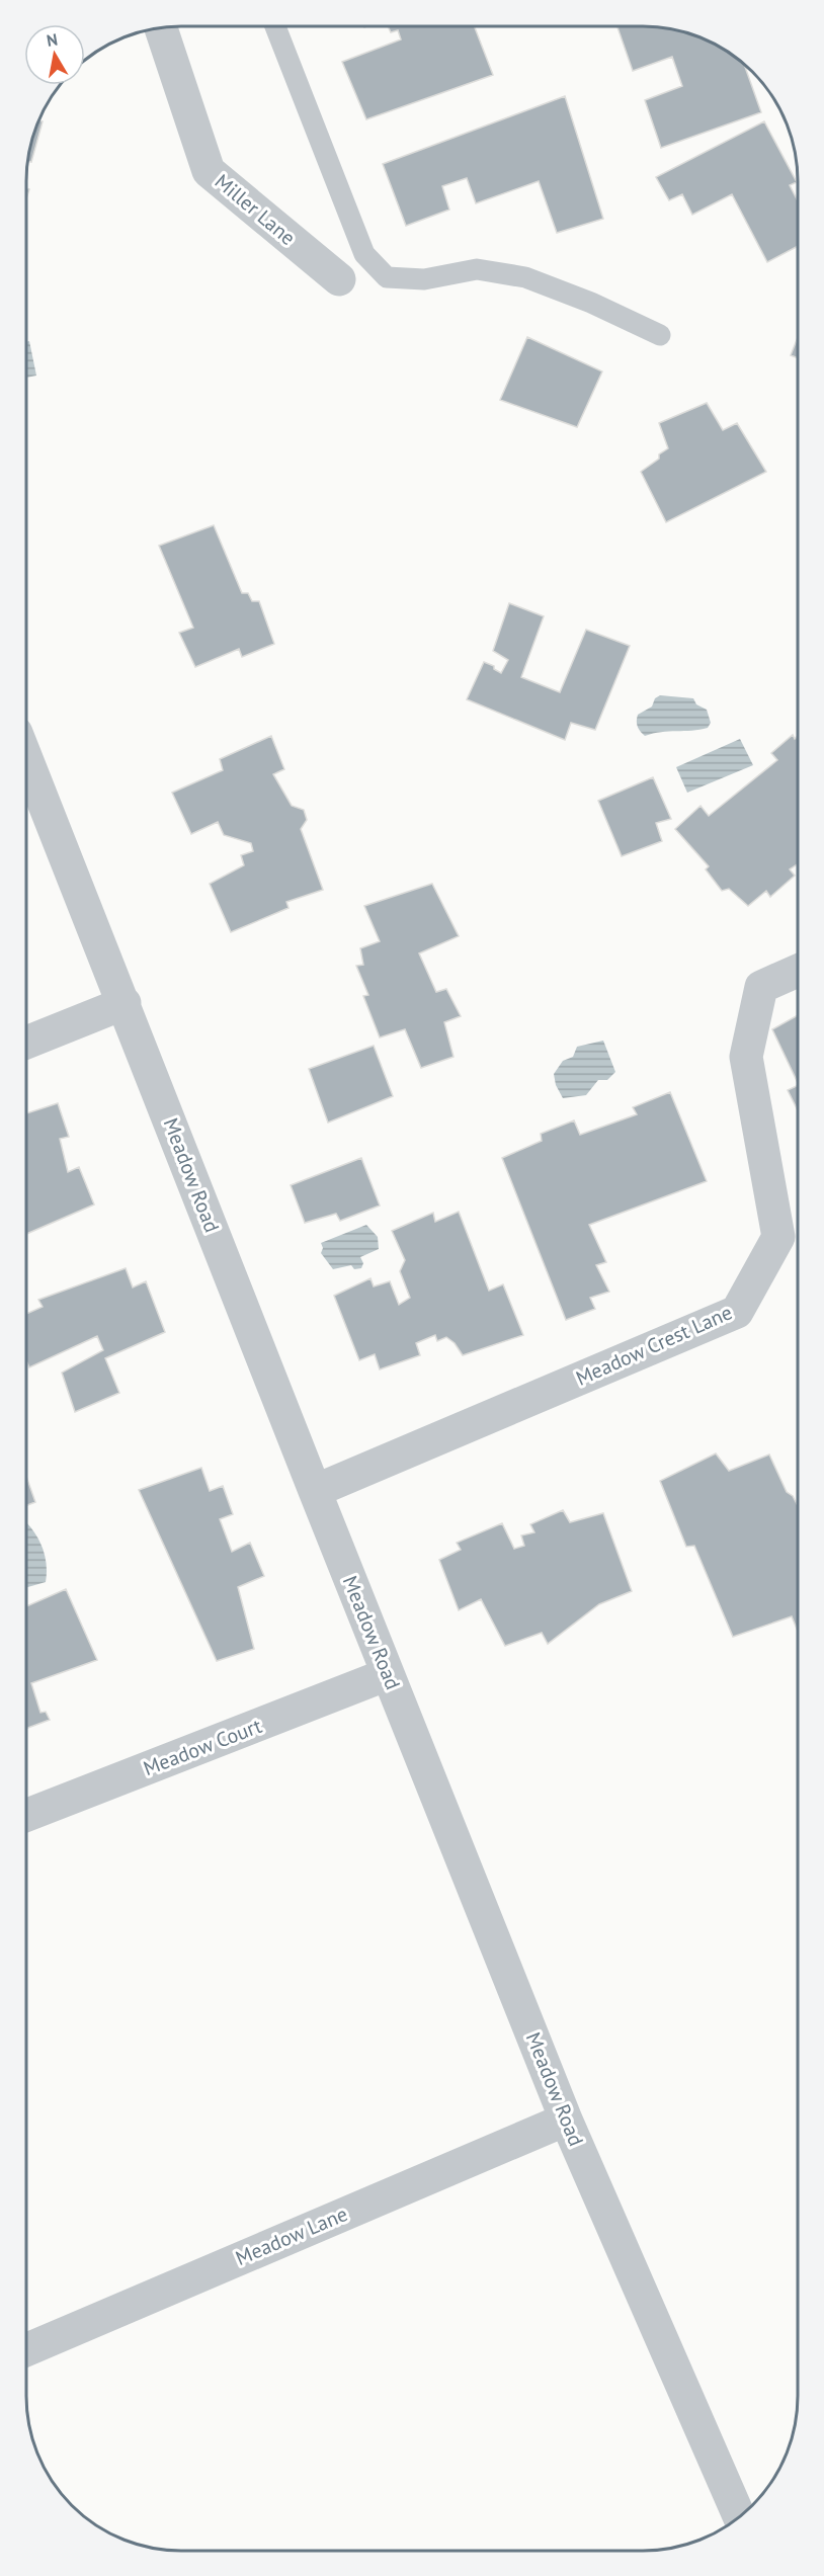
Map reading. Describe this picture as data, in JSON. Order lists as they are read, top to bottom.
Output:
{
  "streets": {
    "street": [
      "Miller Lane",
      "Meadow Road",
      "Meadow Crest Lane",
      "Meadow Court",
      "Meadow Lane"
    ]
  },
  "crossings": [
    ["Meadow Road", "Meadow Crest Lane"],
    ["Meadow Road", "Meadow Court"],
    ["Meadow Road", "Meadow Lane"]
  ],
  "north": "top"
}
